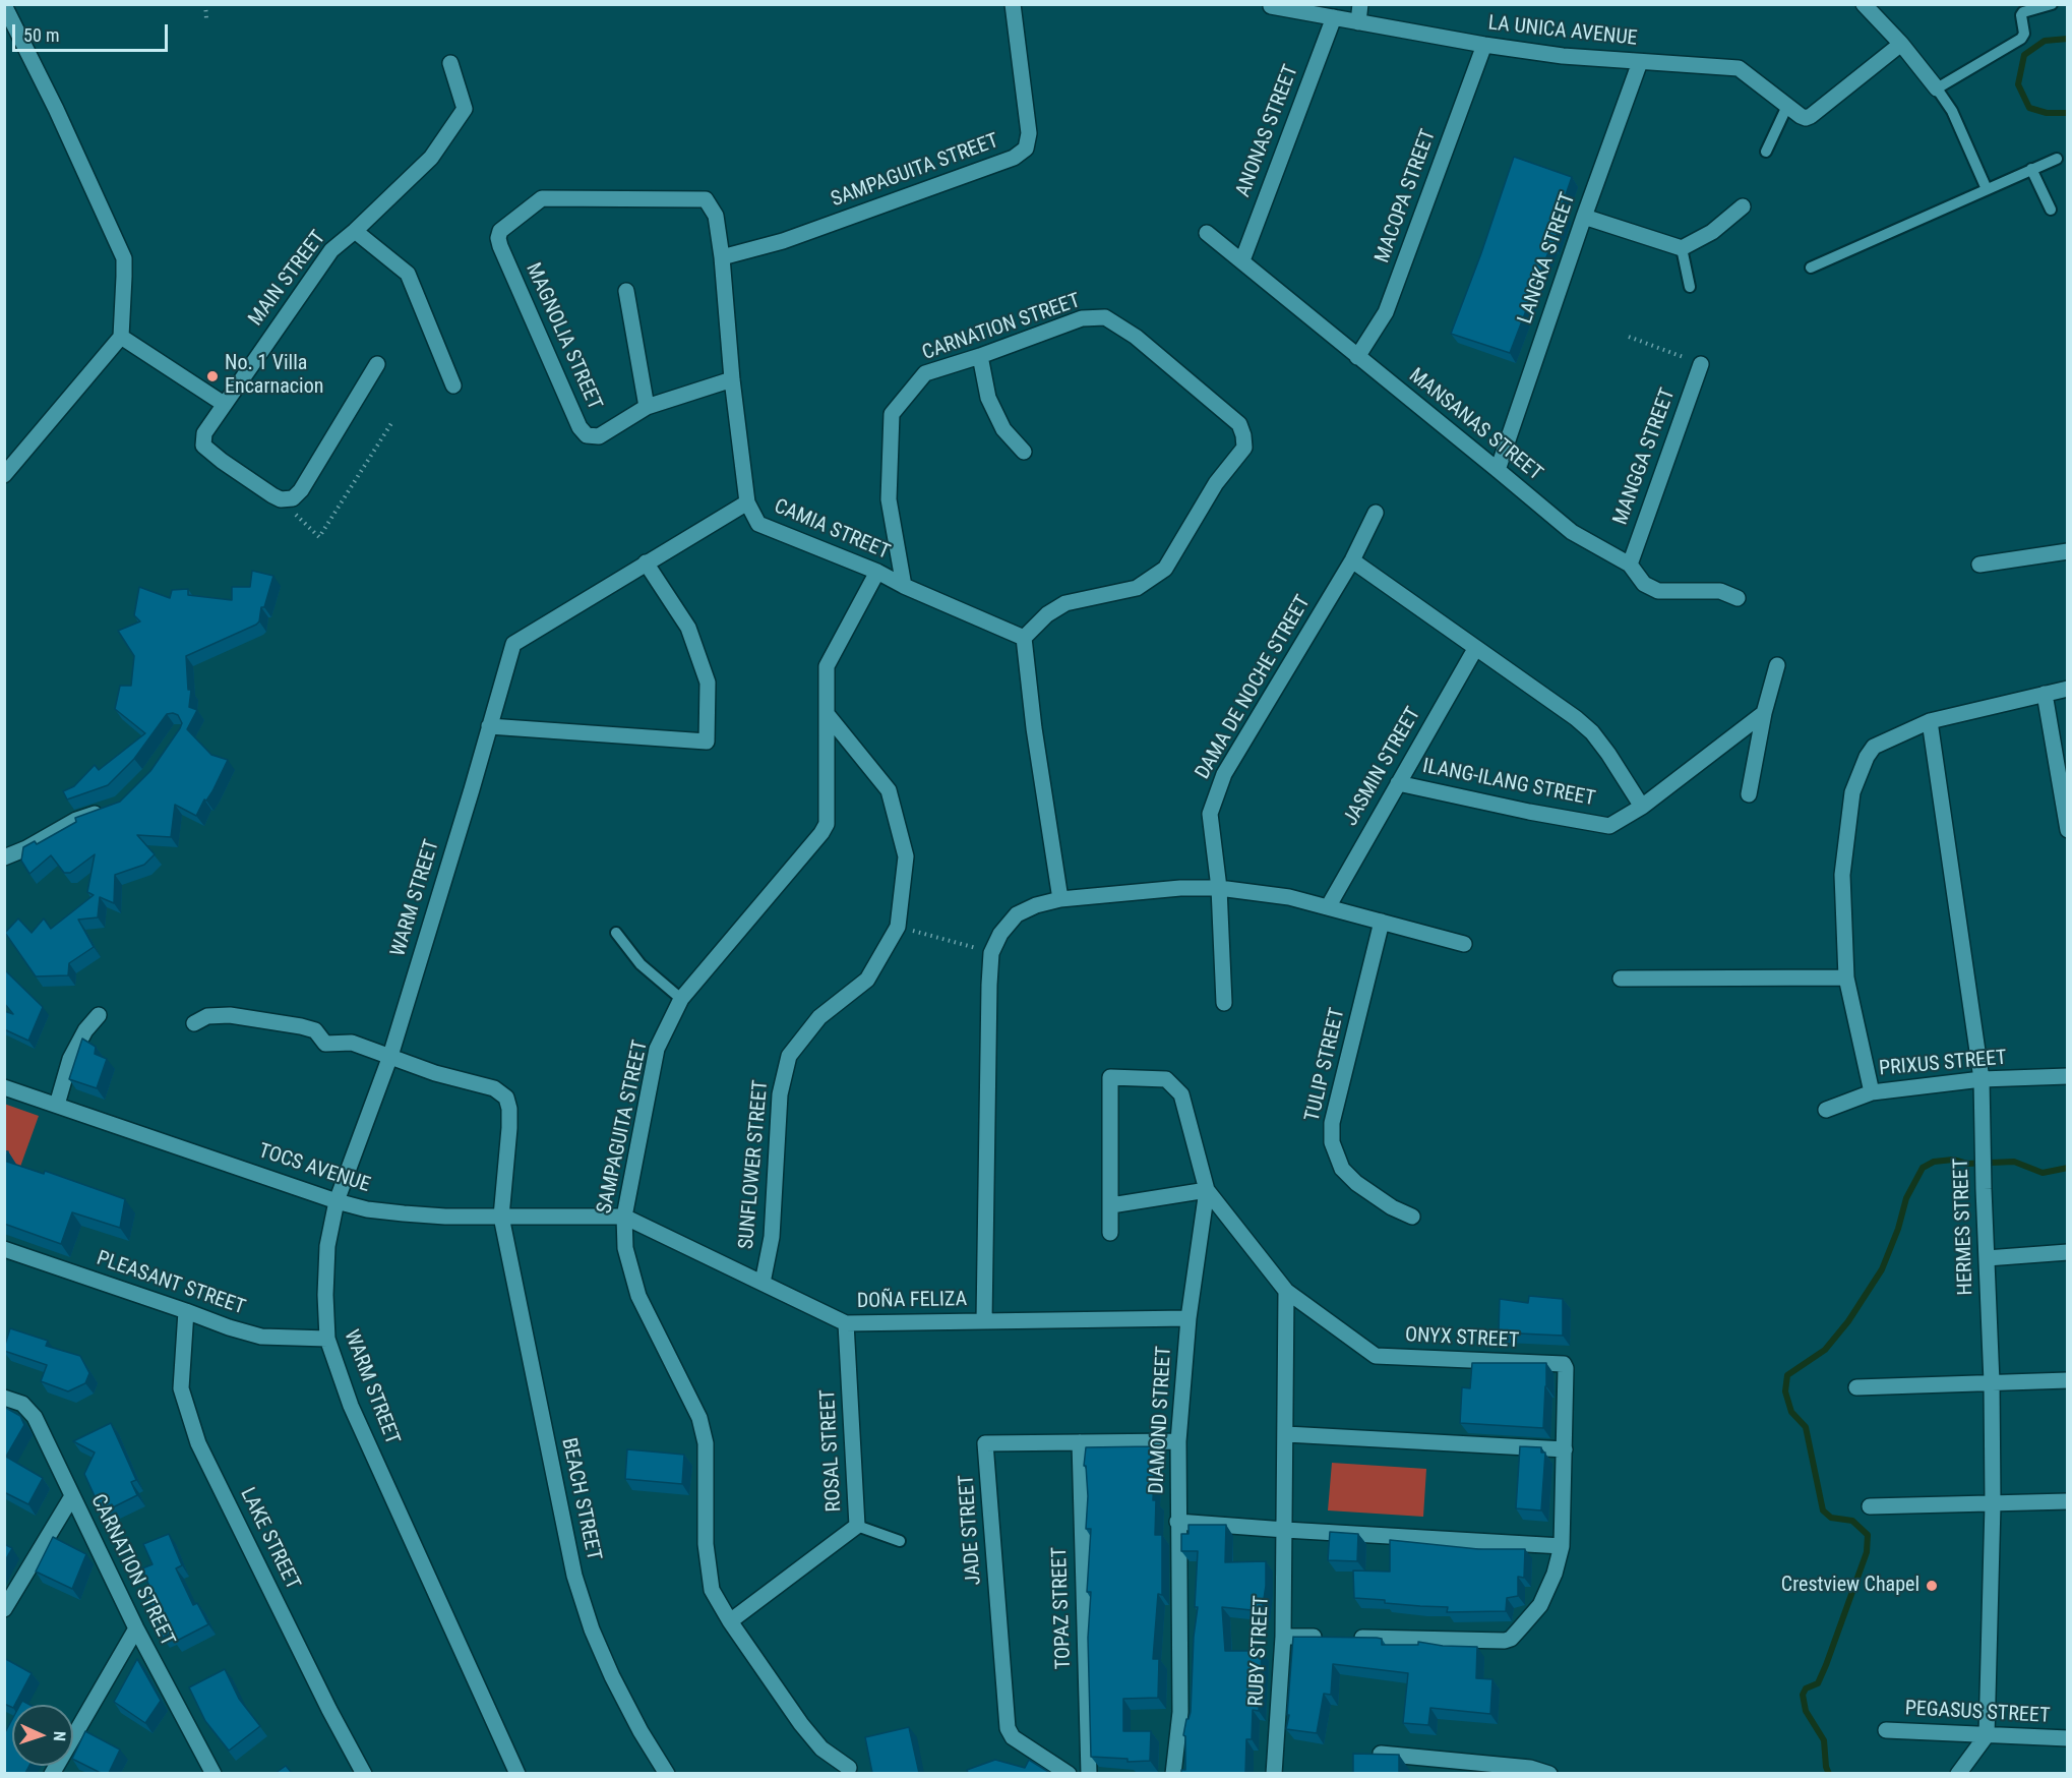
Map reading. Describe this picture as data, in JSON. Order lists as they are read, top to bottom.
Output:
{
  "streets": {
    "street": [
      "LA UNICA AVENUE",
      "ANONAS STREET",
      "SAMPAGUITA STREET",
      "MACOPA STREET",
      "LANGKA STREET",
      "MAIN STREET",
      "CARNATION STREET",
      "MAGNOLIA STREET",
      "MANSANAS STREET",
      "MANGGA STREET",
      "CAMIA STREET",
      "DAMA DE NOCHE STREET",
      "JASMIN STREET",
      "ILANG-ILANG STREET",
      "WARM STREET",
      "PRIXUS STREET",
      "TULIP STREET",
      "SUNFLOWER STREET",
      "TOCS AVENUE",
      "HERMES STREET",
      "PLEASANT STREET",
      "DOÑA FELIZA",
      "ONYX STREET",
      "DIAMOND STREET",
      "ROSAL STREET",
      "BEACH STREET",
      "JADE STREET",
      "LAKE STREET",
      "TOPAZ STREET",
      "RUBY STREET",
      "PEGASUS STREET"
    ]
  },
  "crossings": [
    ["LA UNICA AVENUE", "ANONAS STREET"],
    ["LA UNICA AVENUE", "MACOPA STREET"],
    ["LA UNICA AVENUE", "LANGKA STREET"],
    ["ANONAS STREET", "MANSANAS STREET"],
    ["SAMPAGUITA STREET", "MAGNOLIA STREET"],
    ["SAMPAGUITA STREET", "CAMIA STREET"],
    ["SAMPAGUITA STREET", "SUNFLOWER STREET"],
    ["SAMPAGUITA STREET", "TOCS AVENUE"],
    ["SAMPAGUITA STREET", "DOÑA FELIZA"],
    ["SAMPAGUITA STREET", "ROSAL STREET"],
    ["MACOPA STREET", "MANSANAS STREET"],
    ["LANGKA STREET", "MANSANAS STREET"],
    ["CARNATION STREET", "CAMIA STREET"],
    ["MAGNOLIA STREET", "CAMIA STREET"],
    ["MANSANAS STREET", "MANGGA STREET"],
    ["CAMIA STREET", "WARM STREET"],
    ["JASMIN STREET", "ILANG-ILANG STREET"],
    ["WARM STREET", "TOCS AVENUE"],
    ["WARM STREET", "PLEASANT STREET"],
    ["WARM STREET", "BEACH STREET"],
    ["PRIXUS STREET", "HERMES STREET"],
    ["SUNFLOWER STREET", "DOÑA FELIZA"],
    ["TOCS AVENUE", "DOÑA FELIZA"],
    ["TOCS AVENUE", "BEACH STREET"],
    ["HERMES STREET", "PEGASUS STREET"],
    ["PLEASANT STREET", "LAKE STREET"],
    ["DOÑA FELIZA", "DIAMOND STREET"],
    ["DOÑA FELIZA", "ROSAL STREET"],
    ["ONYX STREET", "DIAMOND STREET"],
    ["ONYX STREET", "RUBY STREET"],
    ["DIAMOND STREET", "JADE STREET"],
    ["JADE STREET", "TOPAZ STREET"]
  ],
  "places": ["No. 1 Villa Encarnacion", "Crestview Chapel"],
  "scale_bar": "50 m",
  "north": "right"
}
